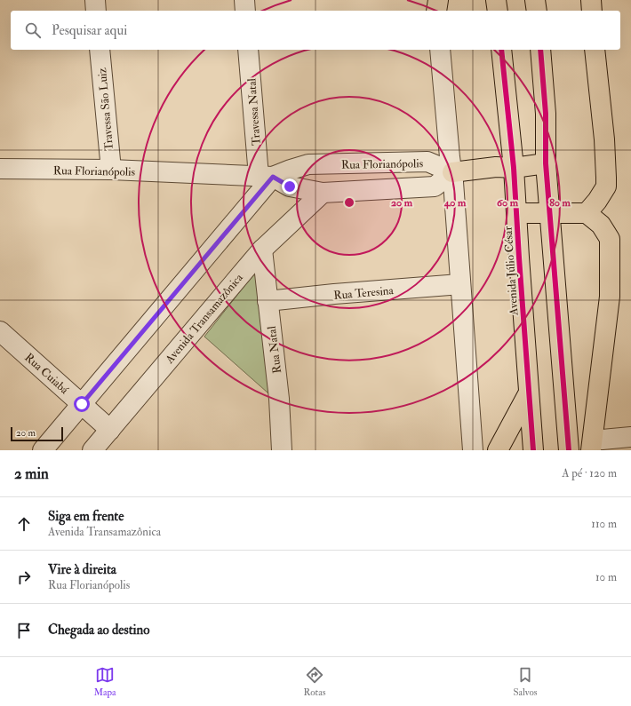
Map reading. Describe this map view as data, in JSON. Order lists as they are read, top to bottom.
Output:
{
  "streets": {
    "main road": ["Avenida Júlio César"],
    "street": [
      "Travessa São Luiz",
      "Travessa Natal",
      "Rua Florianópolis",
      "Rua Teresina",
      "Avenida Transamazônica",
      "Rua Natal",
      "Rua Cuiabá"
    ]
  },
  "crossings": [
    ["Travessa São Luiz", "Rua Florianópolis"],
    ["Travessa Natal", "Rua Florianópolis"],
    ["Rua Florianópolis", "Avenida Transamazônica"],
    ["Rua Teresina", "Rua Natal"],
    ["Avenida Transamazônica", "Rua Natal"],
    ["Avenida Transamazônica", "Rua Cuiabá"]
  ],
  "scale_bar": "20 m",
  "page": {
    "search": "Pesquisar aqui",
    "scale": "20 m",
    "heading": ["2 min", "A pé · 120 m"],
    "list": [
      ["Siga em frente", "Avenida Transamazônica", "110 m"],
      ["Vire à direita", "Rua Florianópolis", "10 m"],
      "Chegada ao destino"
    ],
    "nav": ["Mapa", "Rotas", "Salvos"]
  },
  "rings": [
    "20 m",
    "40 m",
    "60 m",
    "80 m"
  ]
}
